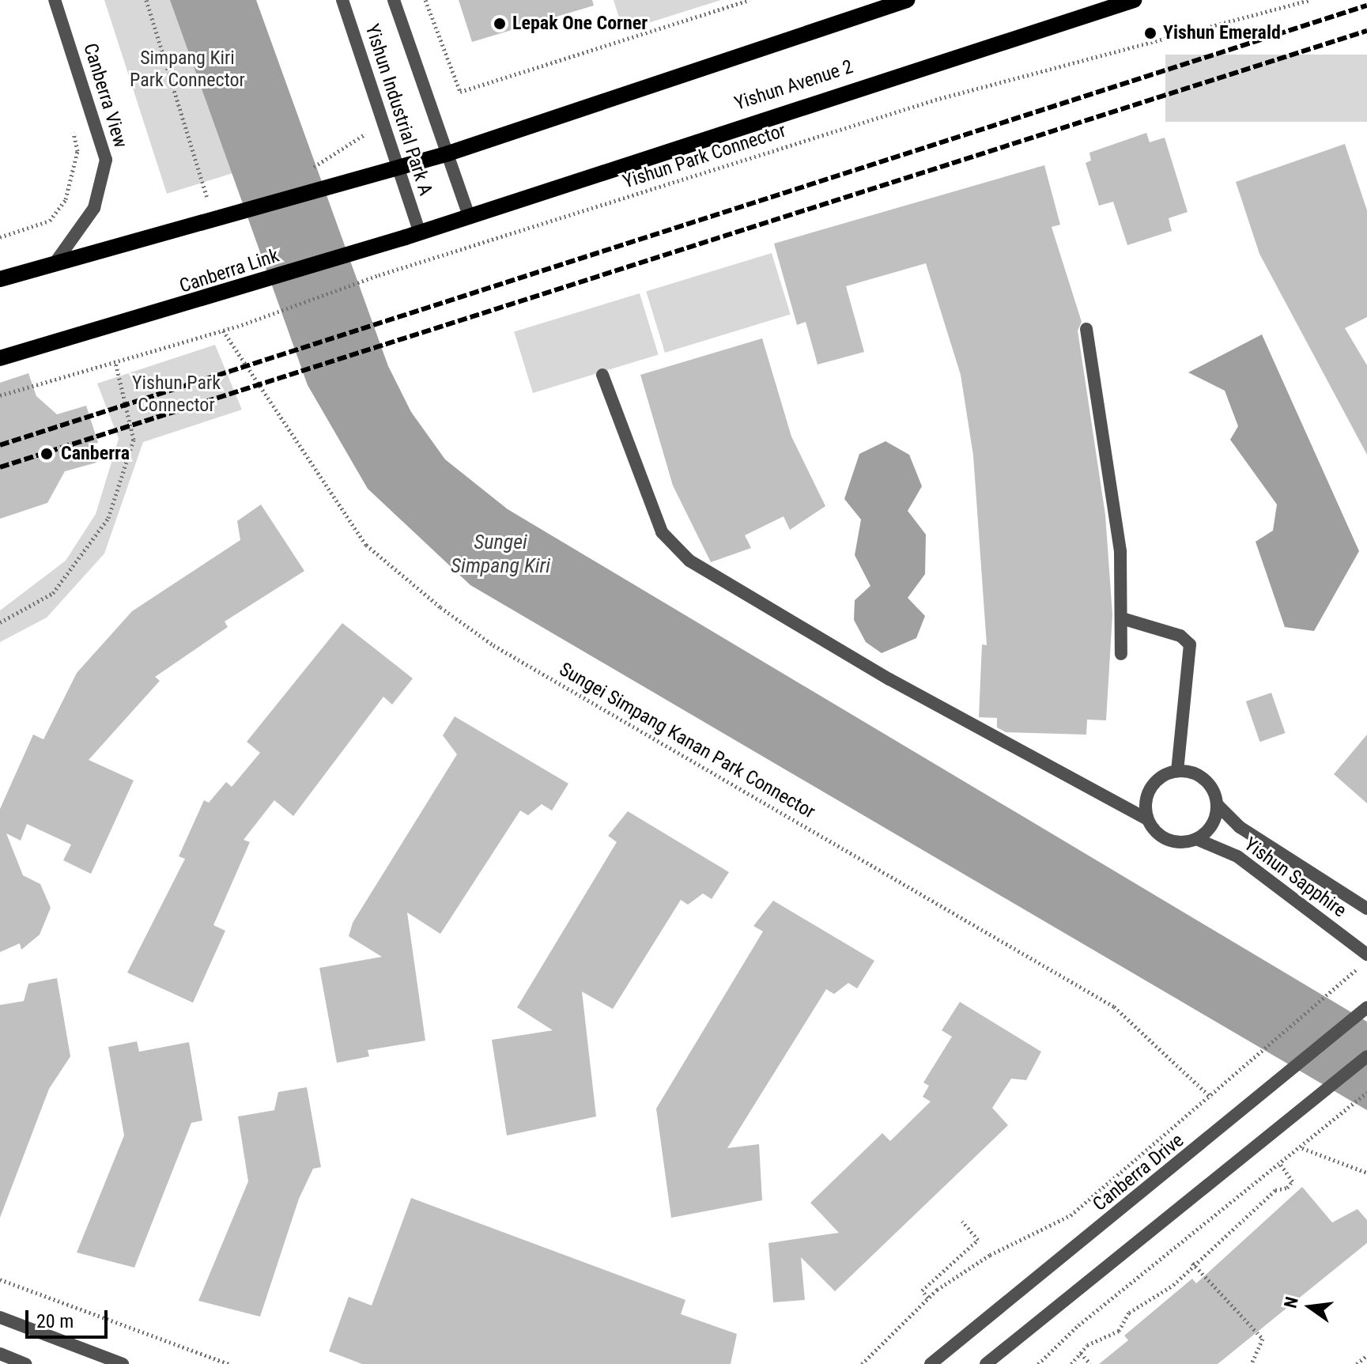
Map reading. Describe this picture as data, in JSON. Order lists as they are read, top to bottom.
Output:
{
  "streets": {
    "main road": ["Yishun Avenue 2", "Canberra Link"],
    "street": [
      "Canberra View",
      "Yishun Industrial Park A",
      "Yishun Sapphire",
      "Canberra Drive"
    ],
    "path": ["Yishun Park Connector", "Sungei Simpang Kanan Park Connector"]
  },
  "crossings": [
    ["Yishun Avenue 2", "Yishun Industrial Park A"],
    ["Yishun Avenue 2", "Canberra Link"],
    ["Yishun Industrial Park A", "Canberra Link"],
    ["Yishun Park Connector", "Sungei Simpang Kanan Park Connector"]
  ],
  "water": ["Sungei Simpang Kiri"],
  "parks": ["Simpang Kiri Park Connector", "Yishun Park Connector"],
  "places": ["Lepak One Corner", "Yishun Emerald", "Canberra"],
  "scale_bar": "20 m",
  "north": "left"
}
